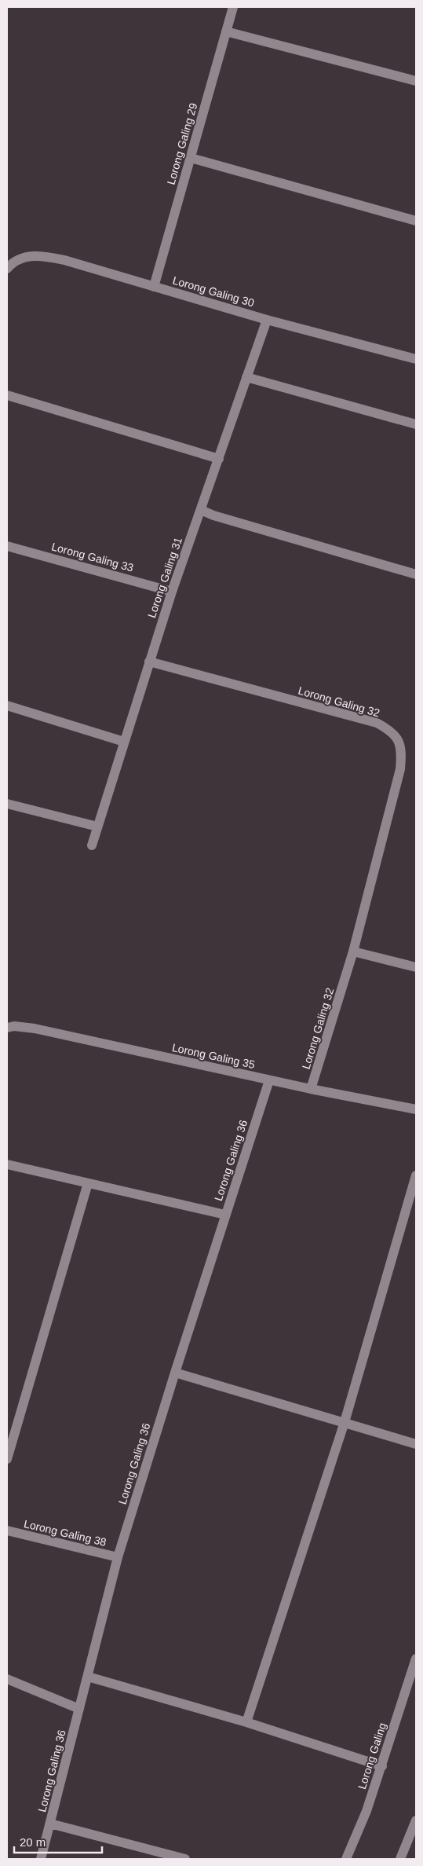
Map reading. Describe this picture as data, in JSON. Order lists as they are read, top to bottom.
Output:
{
  "streets": {
    "street": [
      "Lorong Galing 29",
      "Lorong Galing 30",
      "Lorong Galing 33",
      "Lorong Galing 31",
      "Lorong Galing 32",
      "Lorong Galing 35",
      "Lorong Galing 36",
      "Lorong Galing 38",
      "Lorong Galing"
    ]
  },
  "crossings": [
    ["Lorong Galing 29", "Lorong Galing 30"],
    ["Lorong Galing 30", "Lorong Galing 31"],
    ["Lorong Galing 33", "Lorong Galing 31"],
    ["Lorong Galing 31", "Lorong Galing 32"],
    ["Lorong Galing 32", "Lorong Galing 35"],
    ["Lorong Galing 35", "Lorong Galing 36"],
    ["Lorong Galing 36", "Lorong Galing 38"]
  ],
  "scale_bar": "20 m"
}
